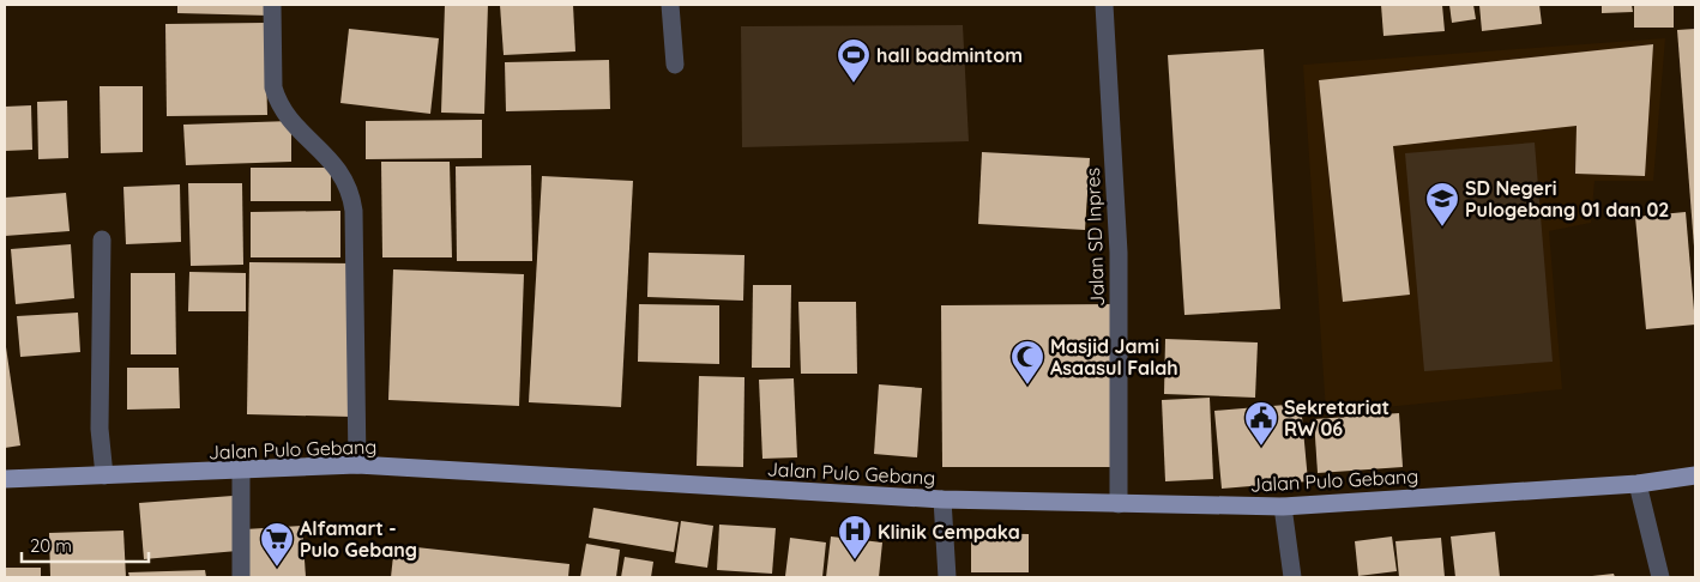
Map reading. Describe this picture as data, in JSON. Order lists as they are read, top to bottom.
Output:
{
  "streets": {
    "main road": ["Jalan Pulo Gebang"],
    "street": ["Jalan SD Inpres"]
  },
  "crossings": [
    ["Jalan SD Inpres", "Jalan Pulo Gebang"]
  ],
  "places": {
    "sports": ["hall badmintom"],
    "school or university": ["SD Negeri Pulogebang 01 dan 02"],
    "mosque": ["Masjid Jami Asaasul Falah"],
    "public building": ["Sekretariat RW 06"],
    "hospital": ["Klinik Cempaka"],
    "supermarket": ["Alfamart - Pulo Gebang"]
  },
  "scale_bar": "20 m"
}
